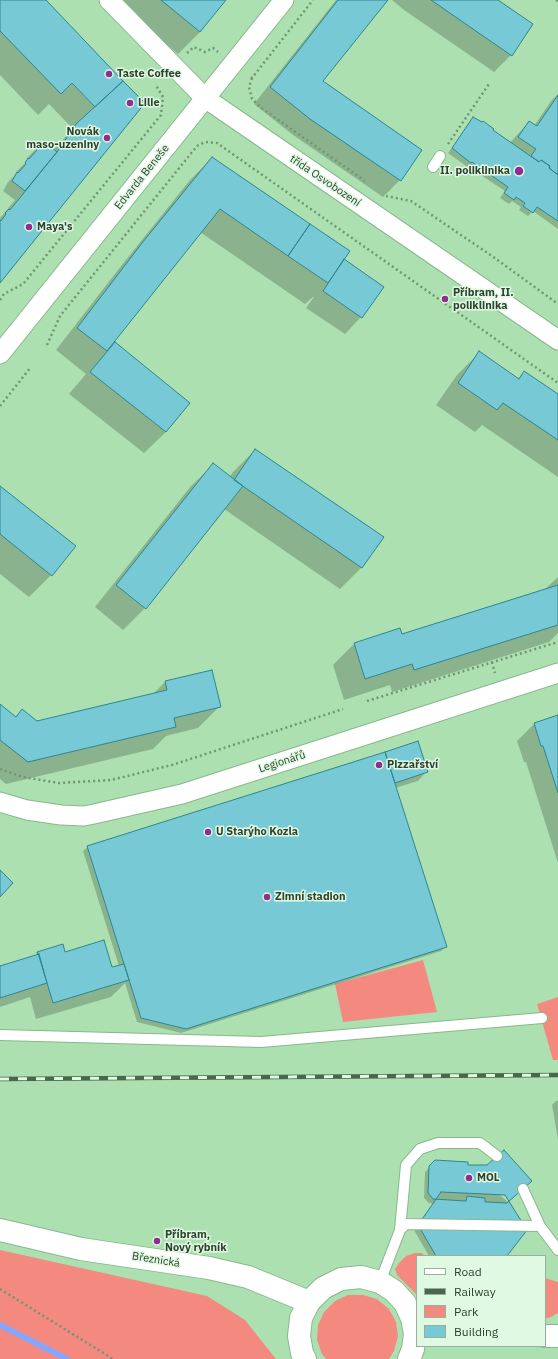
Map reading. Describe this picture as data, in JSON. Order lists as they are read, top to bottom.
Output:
{
  "streets": {
    "street": [
      "Edvarda Beneše",
      "třída Osvobození",
      "Legionářů",
      "Březnická"
    ]
  },
  "crossings": [
    ["Edvarda Beneše", "třída Osvobození"]
  ],
  "places": [
    "Taste Coffee",
    "Lilie",
    "Novák maso-uzeniny",
    "II. poliklinika",
    "Maya's",
    "Příbram, II. poliklinika",
    "Pizzařství",
    "U Starýho Kozla",
    "Zimní stadion",
    "MOL",
    "Příbram, Nový rybník"
  ],
  "legend": [
    "Road",
    "Railway",
    "Park",
    "Building"
  ]
}
